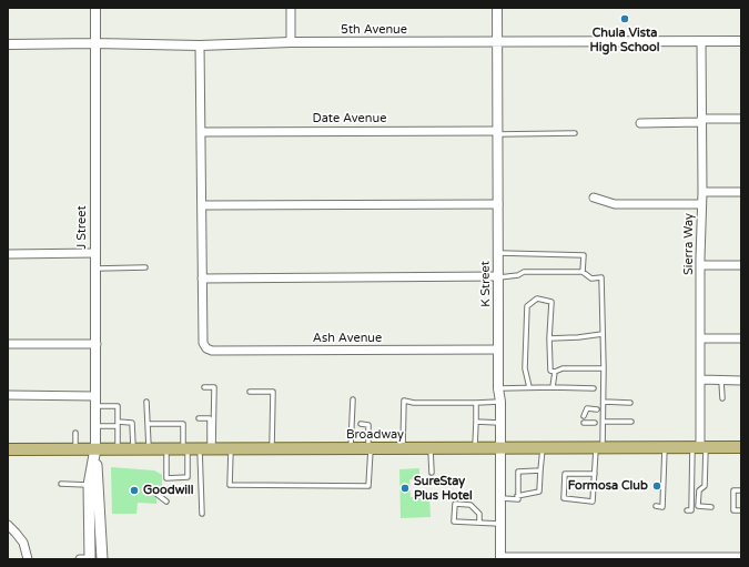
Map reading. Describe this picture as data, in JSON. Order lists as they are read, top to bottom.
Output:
{
  "streets": {
    "main road": ["J Street", "Broadway"],
    "street": [
      "5th Avenue",
      "Date Avenue",
      "Sierra Way",
      "K Street",
      "Ash Avenue"
    ]
  },
  "crossings": [
    ["5th Avenue", "J Street"],
    ["5th Avenue", "Sierra Way"],
    ["5th Avenue", "K Street"],
    ["Date Avenue", "K Street"],
    ["J Street", "Broadway"],
    ["Sierra Way", "Broadway"],
    ["K Street", "Ash Avenue"],
    ["K Street", "Broadway"]
  ],
  "places": [
    "Chula Vista High School",
    "Formosa Club",
    "SureStay Plus Hotel",
    "Goodwill"
  ]
}
